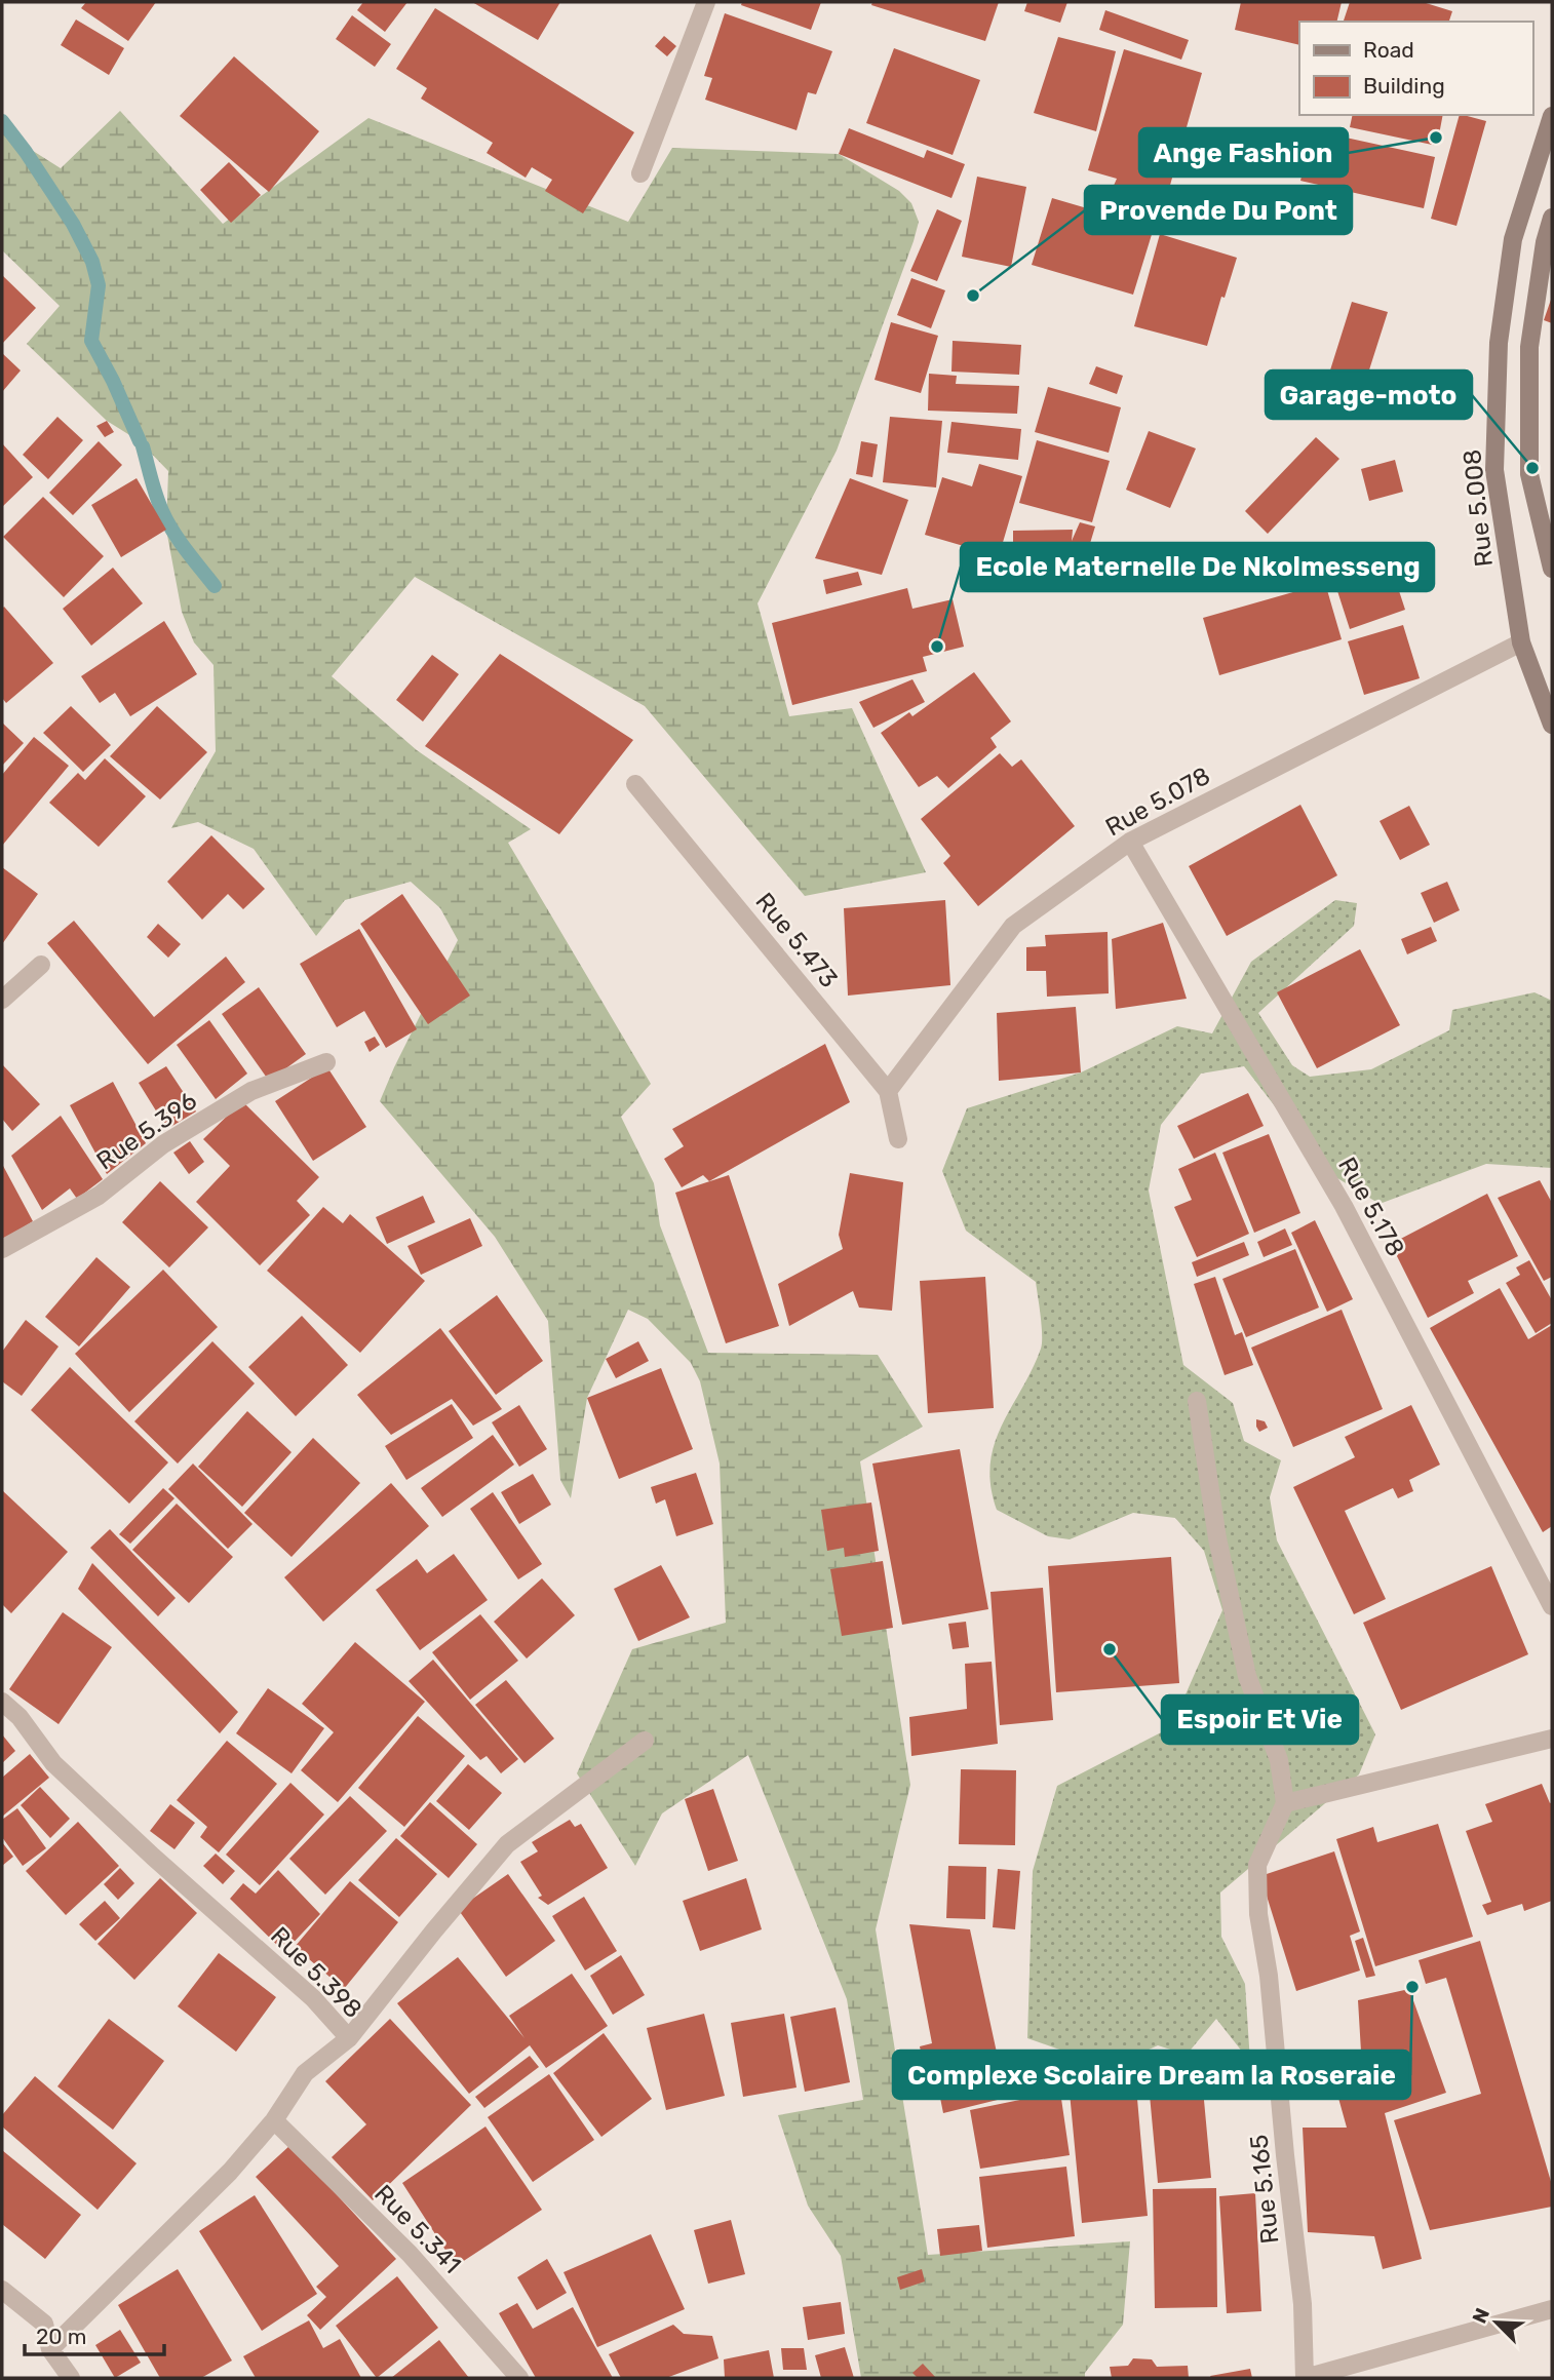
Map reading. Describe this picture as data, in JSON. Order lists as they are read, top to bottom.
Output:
{
  "streets": {
    "main road": ["Rue 5.008"],
    "street": [
      "Rue 5.078",
      "Rue 5.473",
      "Rue 5.396",
      "Rue 5.178",
      "Rue 5.398",
      "Rue 5.165",
      "Rue 5.341"
    ]
  },
  "crossings": [
    ["Rue 5.008", "Rue 5.078"],
    ["Rue 5.078", "Rue 5.473"],
    ["Rue 5.078", "Rue 5.178"],
    ["Rue 5.398", "Rue 5.341"]
  ],
  "places": [
    "Ange Fashion",
    "Provende Du Pont",
    "Garage-moto",
    "Ecole Maternelle De Nkolmesseng",
    "Espoir Et Vie",
    "Complexe Scolaire Dream la Roseraie"
  ],
  "legend": ["Road", "Building"],
  "scale_bar": "20 m",
  "north": "top left"
}
